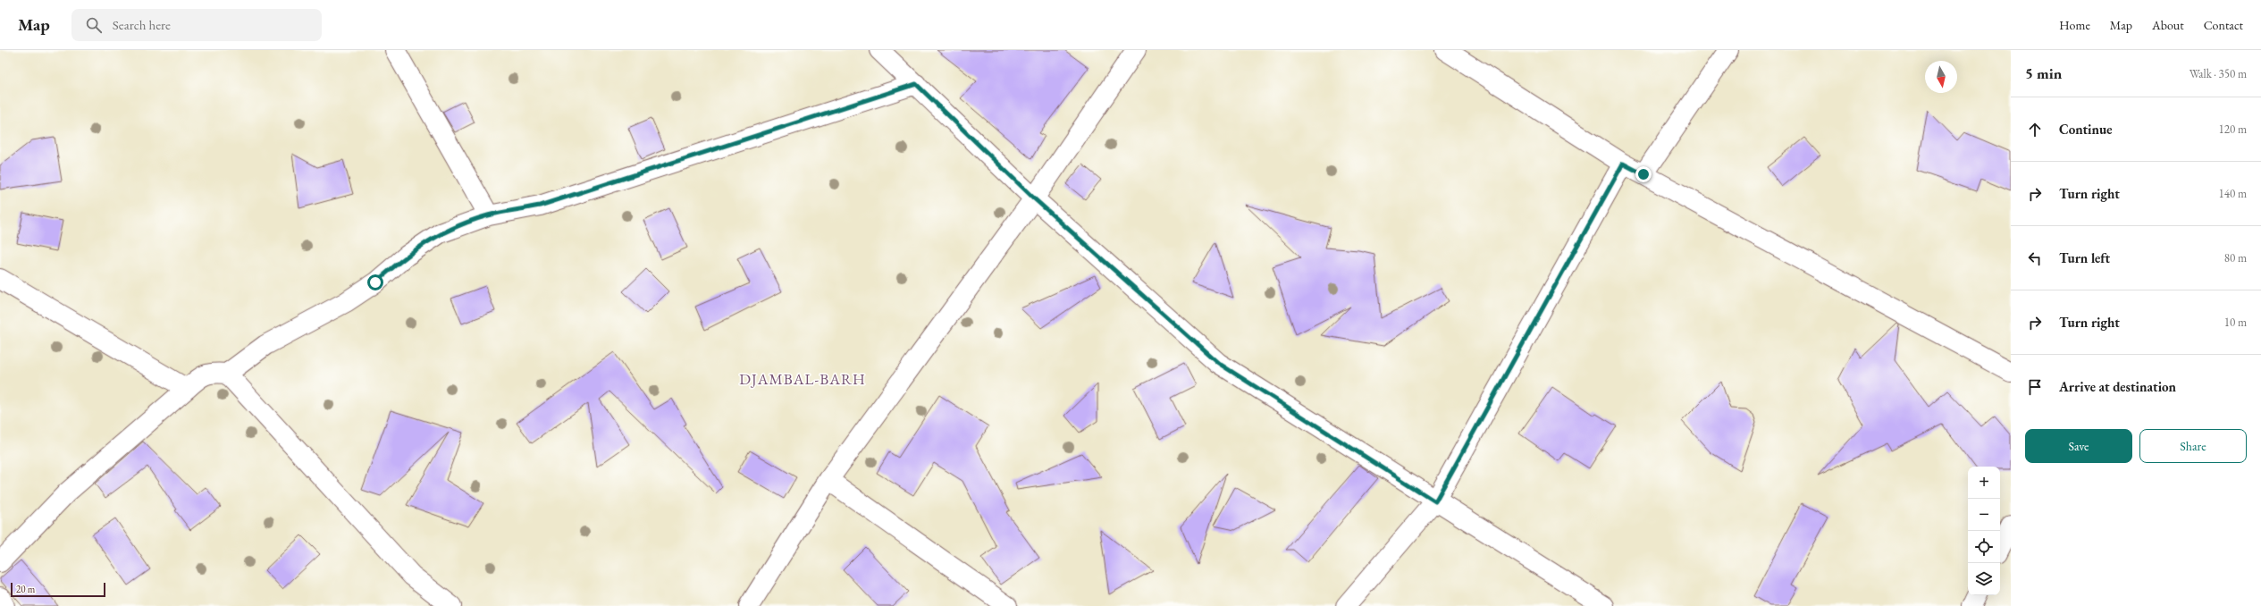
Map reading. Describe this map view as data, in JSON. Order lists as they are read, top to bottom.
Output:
{
  "districts": ["DJAMBAL-BARH"],
  "scale_bar": "20 m",
  "north": "bottom",
  "page": {
    "header": "Map",
    "search": "Search here",
    "nav": [
      "Home",
      "Map",
      "About",
      "Contact"
    ],
    "heading": ["5 min", "Walk · 350 m"],
    "list": [
      ["Continue", "120 m"],
      ["Turn right", "140 m"],
      ["Turn left", "80 m"],
      ["Turn right", "10 m"],
      "Arrive at destination"
    ],
    "buttons": ["Save", "Share"],
    "map_buttons": ["+", "−"],
    "scale": "20 m"
  }
}
